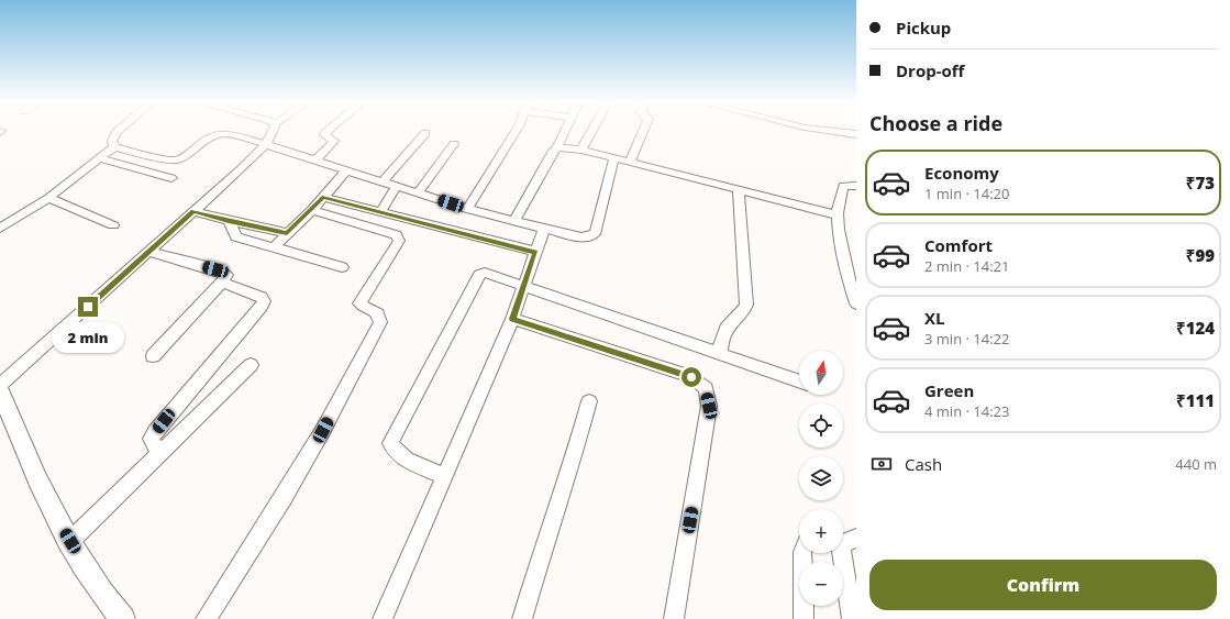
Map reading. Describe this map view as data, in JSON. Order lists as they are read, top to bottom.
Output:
{
  "north": "top",
  "page": {
    "banner": ["Pickup", "Drop-off"],
    "heading": "Choose a ride",
    "list": [
      {
        "name": "Economy",
        "note": "1 min · 14:20",
        "value": "₹73"
      },
      {
        "name": "Comfort",
        "note": "2 min · 14:21",
        "value": "₹99"
      },
      {
        "name": "XL",
        "note": "3 min · 14:22",
        "value": "₹124"
      },
      {
        "name": "Green",
        "note": "4 min · 14:23",
        "value": "₹111"
      }
    ],
    "bubble": "2 min",
    "map_buttons": ["+", "−"],
    "pay": ["Cash", "440 m"],
    "buttons": "Confirm"
  }
}
